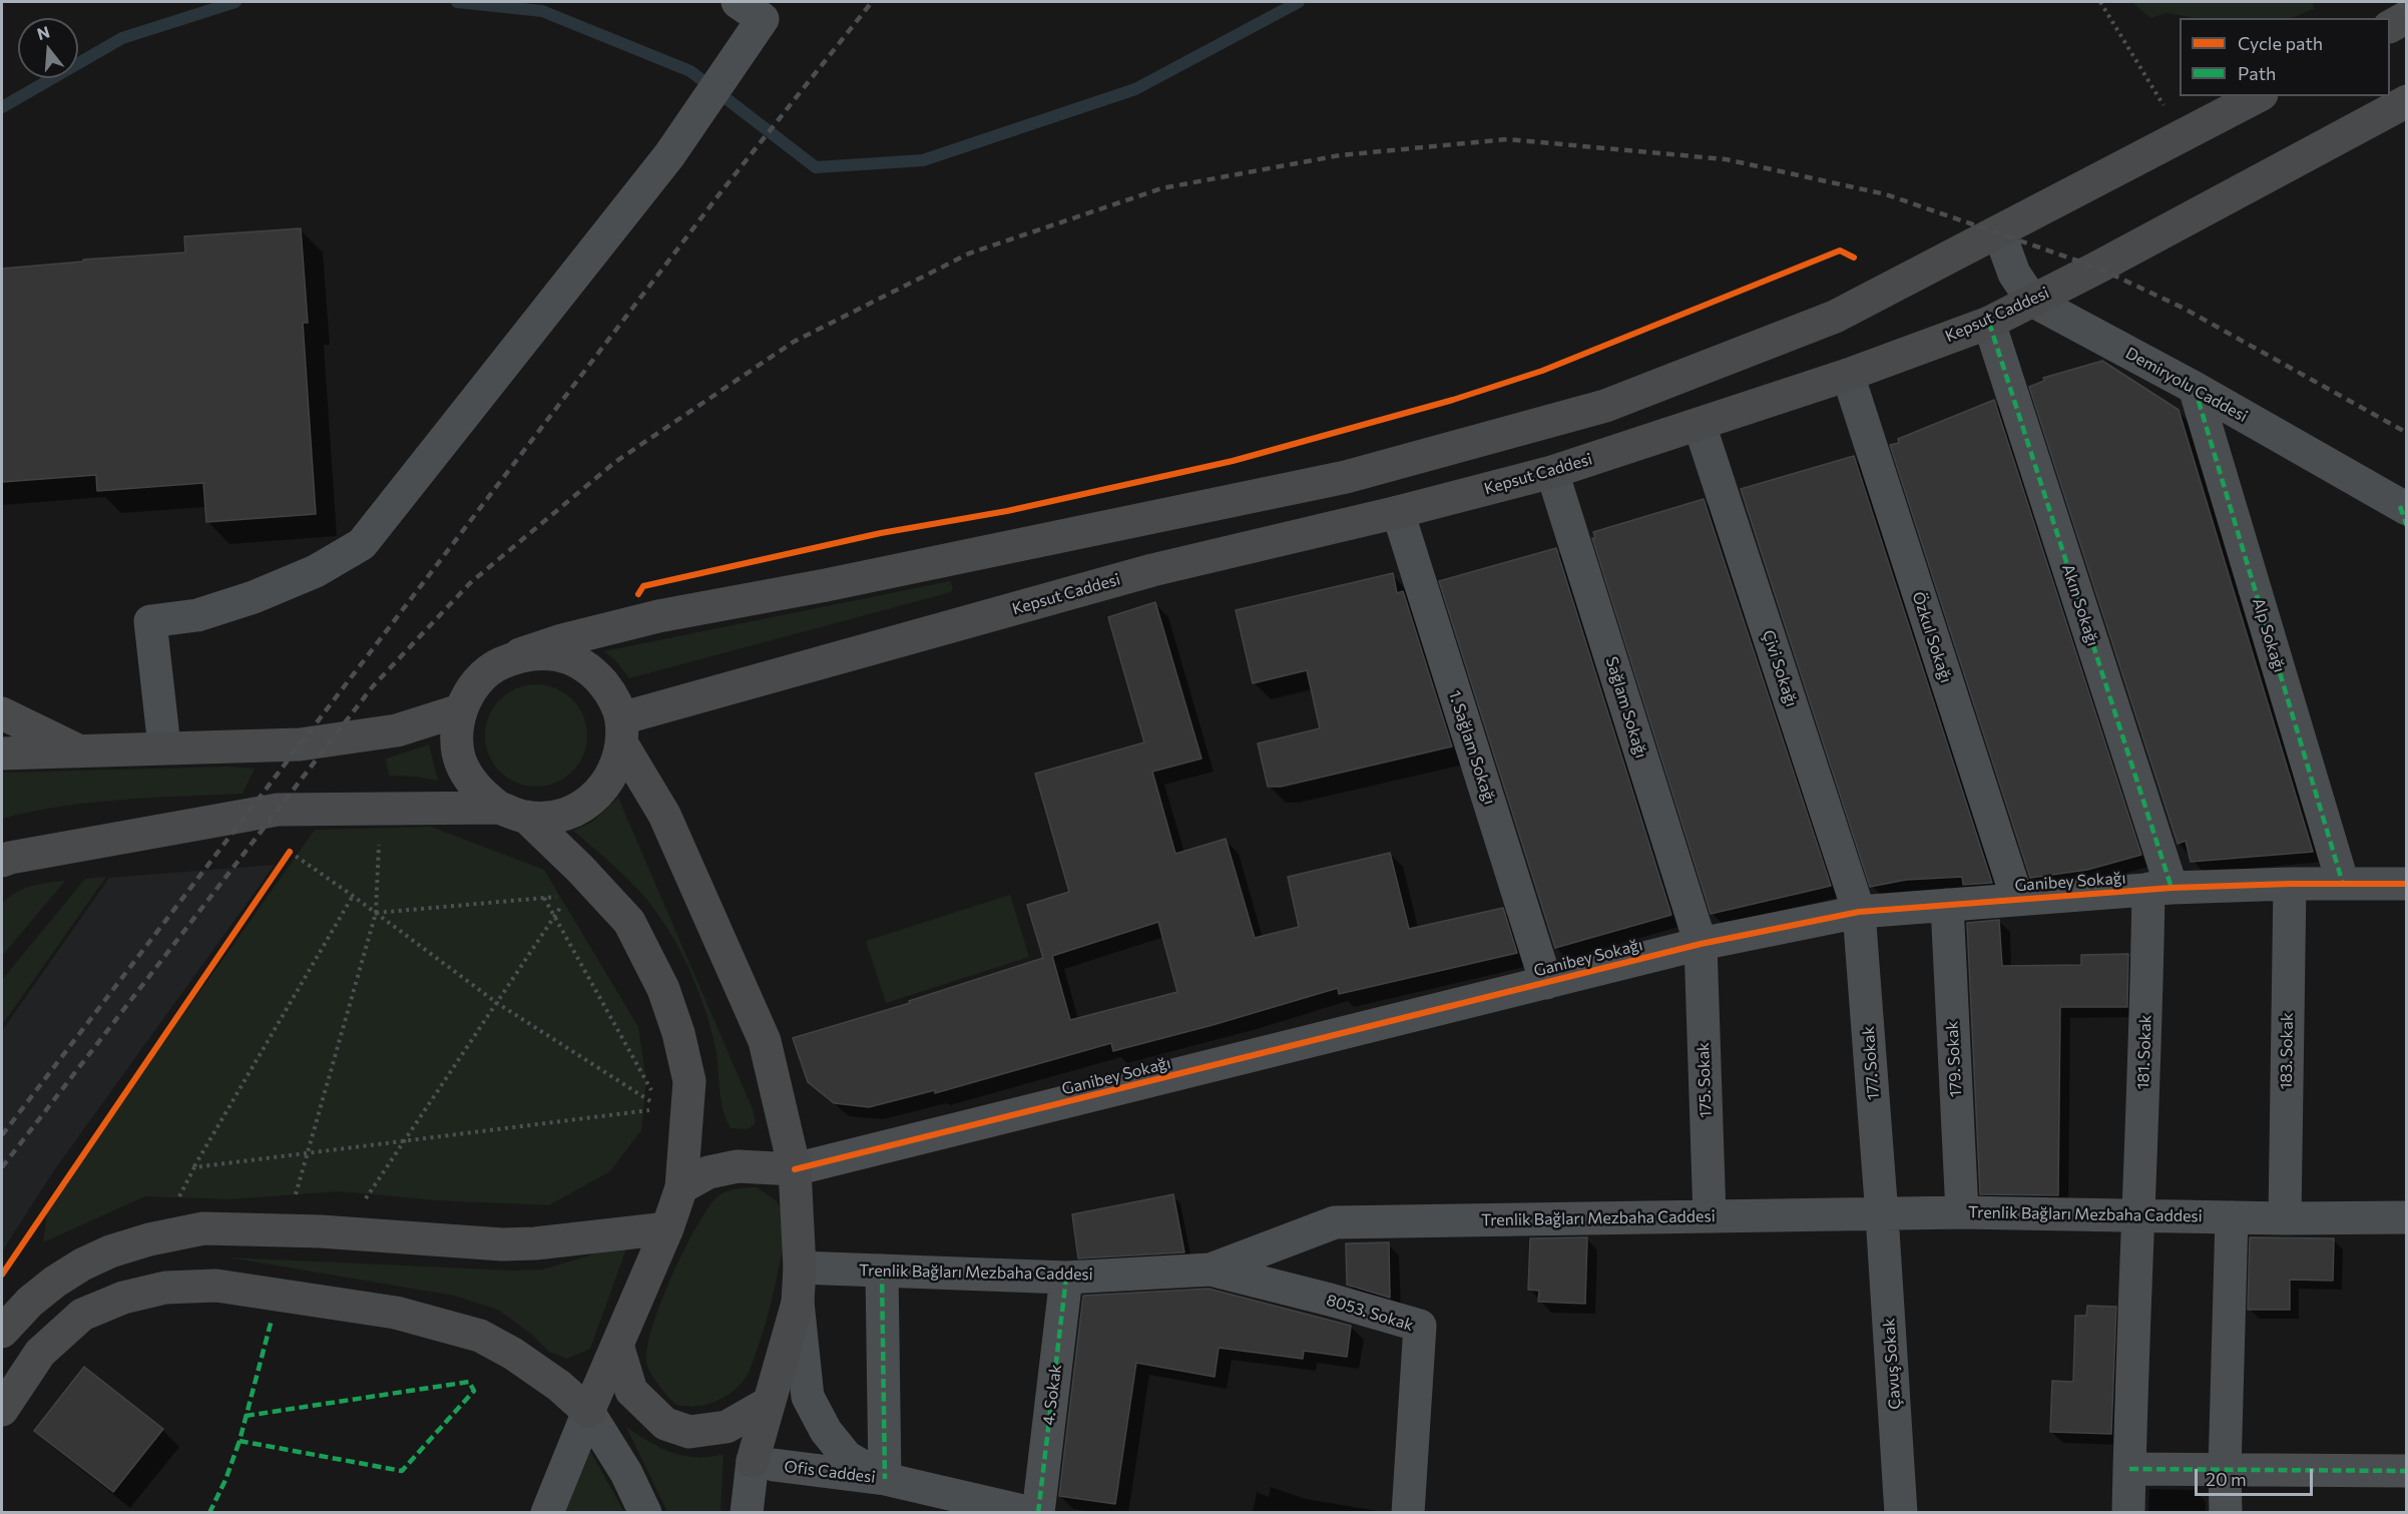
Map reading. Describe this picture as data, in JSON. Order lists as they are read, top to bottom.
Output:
{
  "streets": {
    "main road": ["Kepsut Caddesi", "Ganibey Sokağı"],
    "street": [
      "Demiryolu Caddesi",
      "Akın Sokağı",
      "Alp Sokağı",
      "Özkul Sokağı",
      "Çivi Sokağı",
      "Sağlam Sokağı",
      "1. Sağlam Sokağı",
      "183. Sokak",
      "181. Sokak",
      "179. Sokak",
      "177. Sokak",
      "175. Sokak",
      "Trenlik Bağları Mezbaha Caddesi",
      "8053. Sokak",
      "Çavuş Sokak",
      "4. Sokak",
      "Ofis Caddesi"
    ]
  },
  "crossings": [
    ["Kepsut Caddesi", "Demiryolu Caddesi"],
    ["Kepsut Caddesi", "Akın Sokağı"],
    ["Kepsut Caddesi", "Özkul Sokağı"],
    ["Kepsut Caddesi", "Çivi Sokağı"],
    ["Kepsut Caddesi", "Sağlam Sokağı"],
    ["Kepsut Caddesi", "1. Sağlam Sokağı"],
    ["Demiryolu Caddesi", "Alp Sokağı"],
    ["Akın Sokağı", "Ganibey Sokağı"],
    ["Akın Sokağı", "181. Sokak"],
    ["Alp Sokağı", "Ganibey Sokağı"],
    ["Özkul Sokağı", "Ganibey Sokağı"],
    ["Çivi Sokağı", "Ganibey Sokağı"],
    ["Çivi Sokağı", "177. Sokak"],
    ["Sağlam Sokağı", "Ganibey Sokağı"],
    ["Sağlam Sokağı", "175. Sokak"],
    ["1. Sağlam Sokağı", "Ganibey Sokağı"],
    ["Ganibey Sokağı", "183. Sokak"],
    ["Ganibey Sokağı", "181. Sokak"],
    ["Ganibey Sokağı", "179. Sokak"],
    ["Ganibey Sokağı", "177. Sokak"],
    ["Ganibey Sokağı", "175. Sokak"],
    ["183. Sokak", "Trenlik Bağları Mezbaha Caddesi"],
    ["181. Sokak", "Trenlik Bağları Mezbaha Caddesi"],
    ["179. Sokak", "Trenlik Bağları Mezbaha Caddesi"],
    ["177. Sokak", "Trenlik Bağları Mezbaha Caddesi"],
    ["177. Sokak", "Çavuş Sokak"],
    ["175. Sokak", "Trenlik Bağları Mezbaha Caddesi"],
    ["Trenlik Bağları Mezbaha Caddesi", "8053. Sokak"],
    ["Trenlik Bağları Mezbaha Caddesi", "Çavuş Sokak"],
    ["Trenlik Bağları Mezbaha Caddesi", "4. Sokak"]
  ],
  "legend": ["Cycle path", "Path"],
  "scale_bar": "20 m",
  "north": "top"
}
